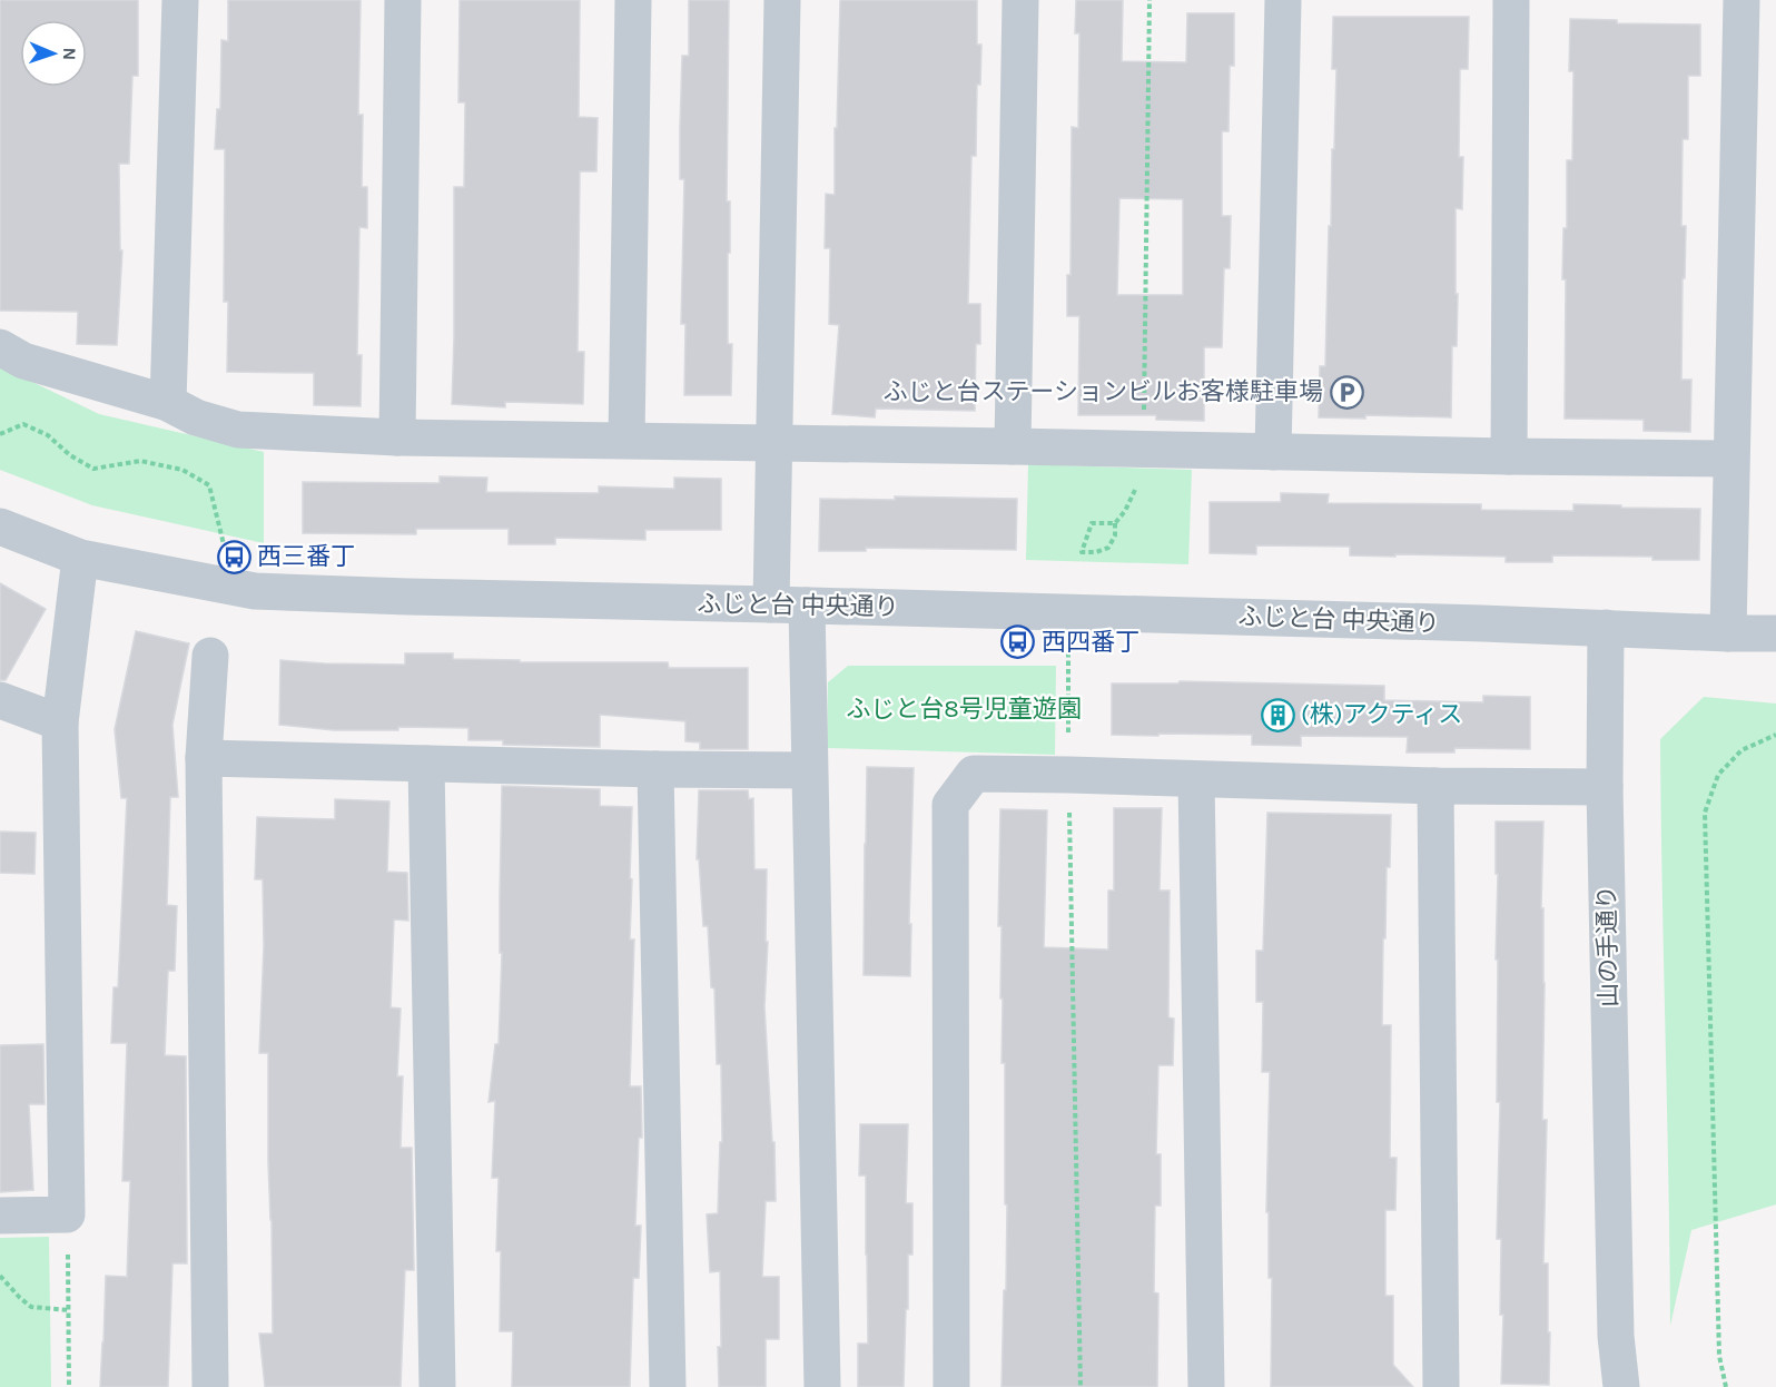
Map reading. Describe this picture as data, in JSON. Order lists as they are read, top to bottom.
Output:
{
  "streets": {
    "street": ["ふじと台 中央通り", "山の手通り"]
  },
  "crossings": [
    ["ふじと台 中央通り", "山の手通り"]
  ],
  "parks": ["ふじと台8号児童遊園"],
  "places": {
    "parking": ["ふじと台ステーションビルお客様駐車場"],
    "bus stop": ["西三番丁", "西四番丁"],
    "building": ["(株)アクティス"]
  },
  "north": "right"
}
